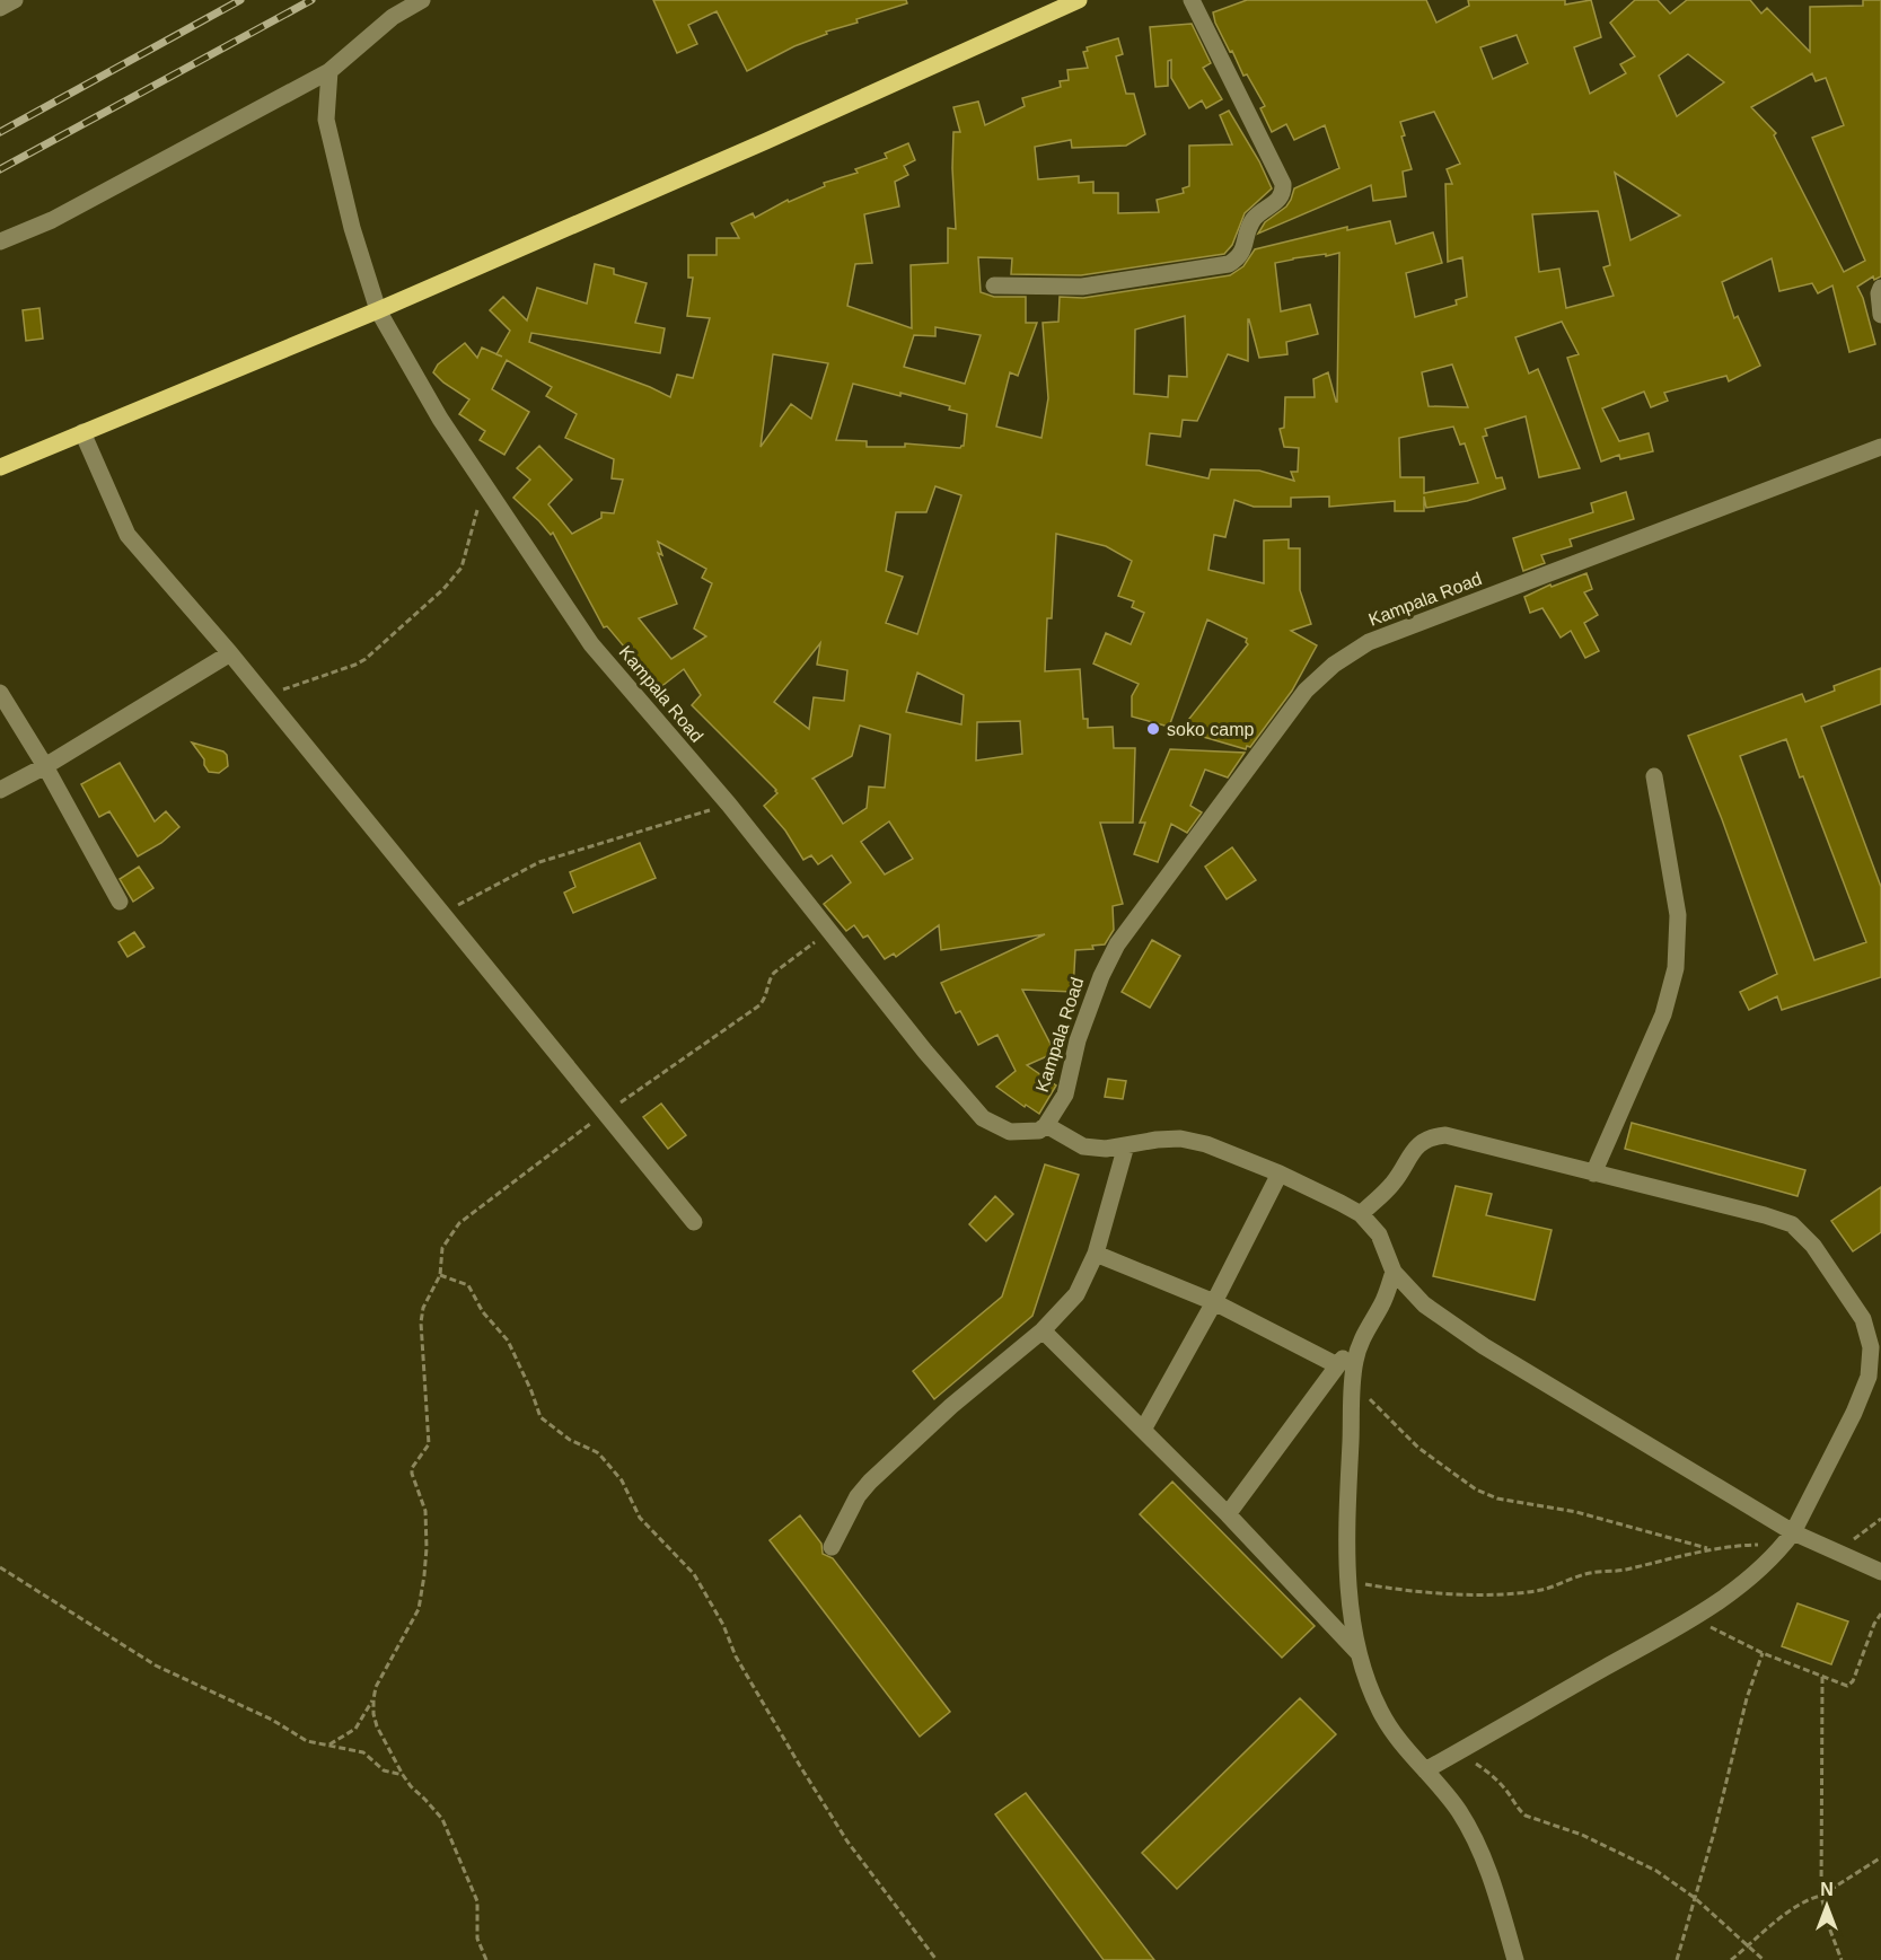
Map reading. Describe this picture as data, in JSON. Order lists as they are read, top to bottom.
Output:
{
  "streets": {
    "street": ["Kampala Road"]
  },
  "places": ["soko camp"],
  "north": "top"
}
